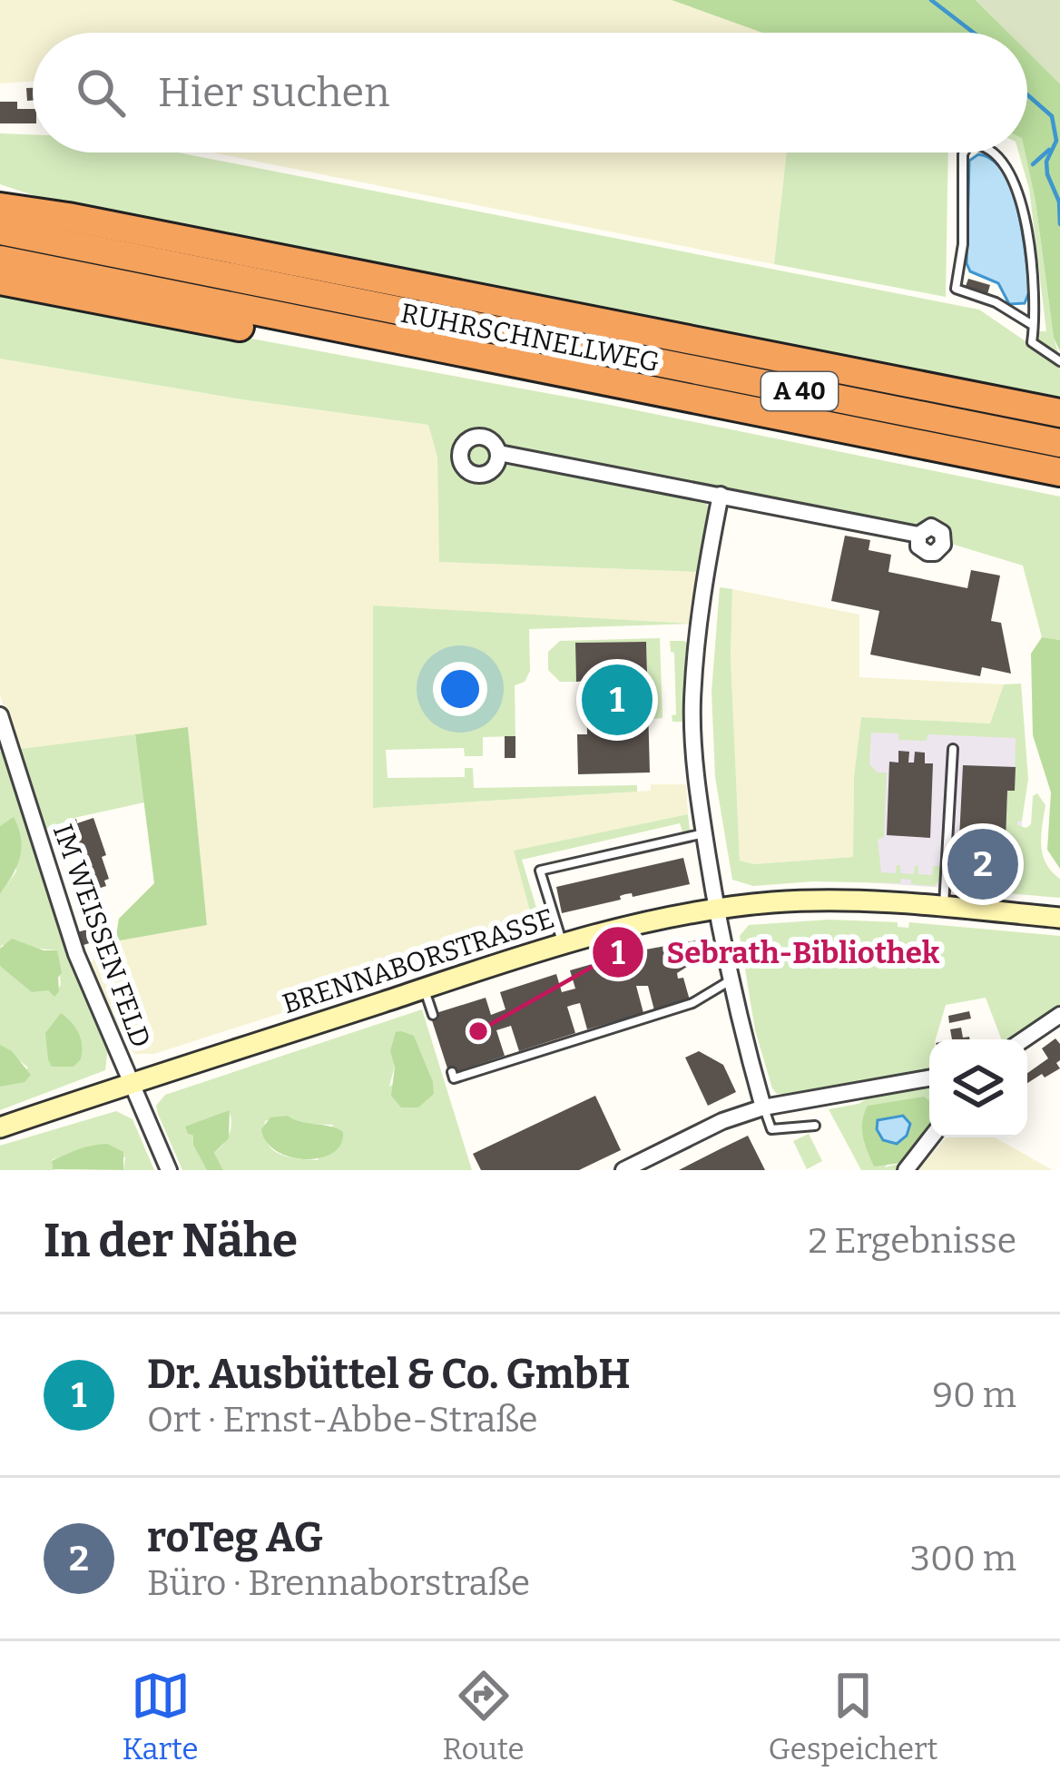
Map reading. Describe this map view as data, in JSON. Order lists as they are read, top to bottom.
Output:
{
  "streets": {
    "highway": ["RUHRSCHNELLWEG", "A 40"],
    "main road": ["BRENNABORSTRASSE"],
    "street": ["IM WEISSEN FELD"]
  },
  "crossings": [
    ["IM WEISSEN FELD", "BRENNABORSTRASSE"]
  ],
  "places": ["Sebrath-Bibliothek"],
  "page": {
    "search": "Hier suchen",
    "pins": ["1", "2"],
    "heading": ["In der Nähe", "2 Ergebnisse"],
    "list": [
      {
        "mark": "1",
        "name": "Dr. Ausbüttel & Co. GmbH",
        "note": "Ort · Ernst-Abbe-Straße",
        "value": "90 m"
      },
      {
        "mark": "2",
        "name": "roTeg AG",
        "note": "Büro · Brennaborstraße",
        "value": "300 m"
      }
    ],
    "nav": ["Karte", "Route", "Gespeichert"]
  }
}
